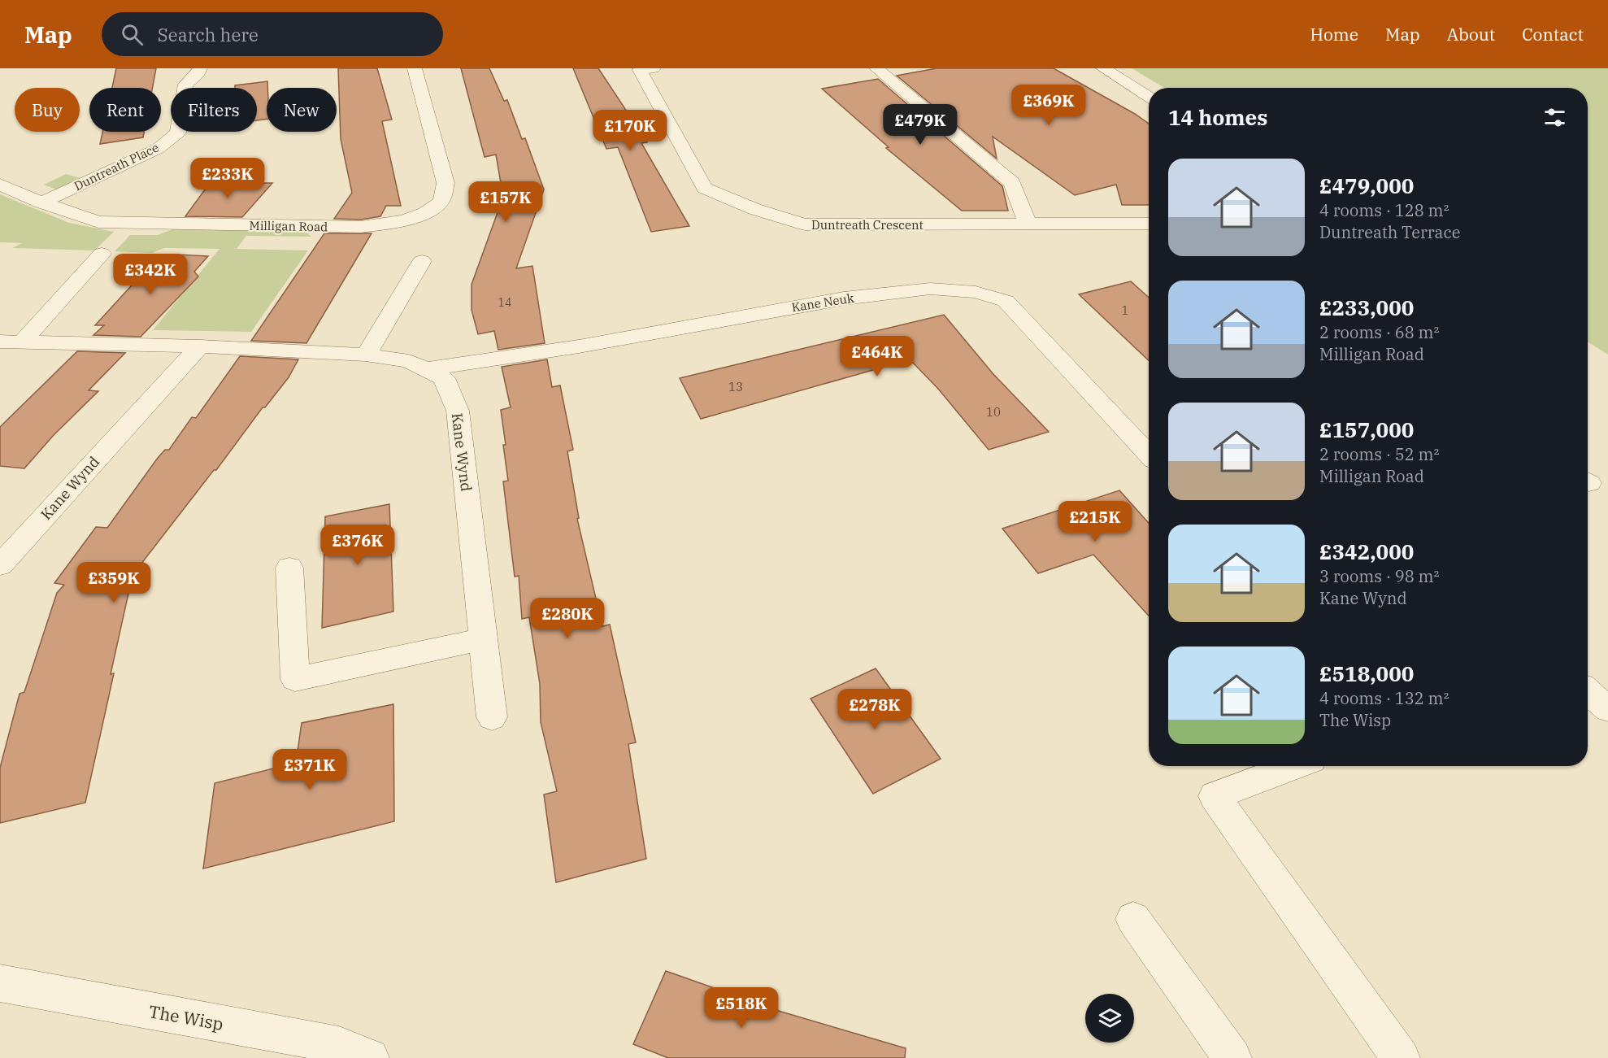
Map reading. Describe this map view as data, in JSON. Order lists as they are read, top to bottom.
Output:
{
  "streets": {
    "street": [
      "Duntreath Place",
      "Duntreath Crescent",
      "Milligan Road",
      "Kane Neuk",
      "Kane Wynd",
      "The Wisp"
    ]
  },
  "crossings": [
    ["Duntreath Place", "Milligan Road"],
    ["Kane Neuk", "Kane Wynd"]
  ],
  "house_numbers": [
    "14",
    "1",
    "13",
    "10"
  ],
  "page": {
    "header": "Map",
    "search": "Search here",
    "nav": [
      "Home",
      "Map",
      "About",
      "Contact"
    ],
    "price": [
      "£369K",
      "£479K",
      "£170K",
      "£233K",
      "£157K",
      "£342K",
      "£464K",
      "£215K",
      "£376K",
      "£359K",
      "£280K",
      "£278K",
      "£371K",
      "£518K"
    ],
    "chip": [
      "Buy",
      "Rent",
      "Filters",
      "New"
    ],
    "heading": "14 homes",
    "list": [
      {
        "name": "£479,000",
        "note": "4 rooms · 128 m² · Duntreath Terrace"
      },
      {
        "name": "£233,000",
        "note": "2 rooms · 68 m² · Milligan Road"
      },
      {
        "name": "£157,000",
        "note": "2 rooms · 52 m² · Milligan Road"
      },
      {
        "name": "£342,000",
        "note": "3 rooms · 98 m² · Kane Wynd"
      },
      {
        "name": "£518,000",
        "note": "4 rooms · 132 m² · The Wisp"
      }
    ]
  }
}
